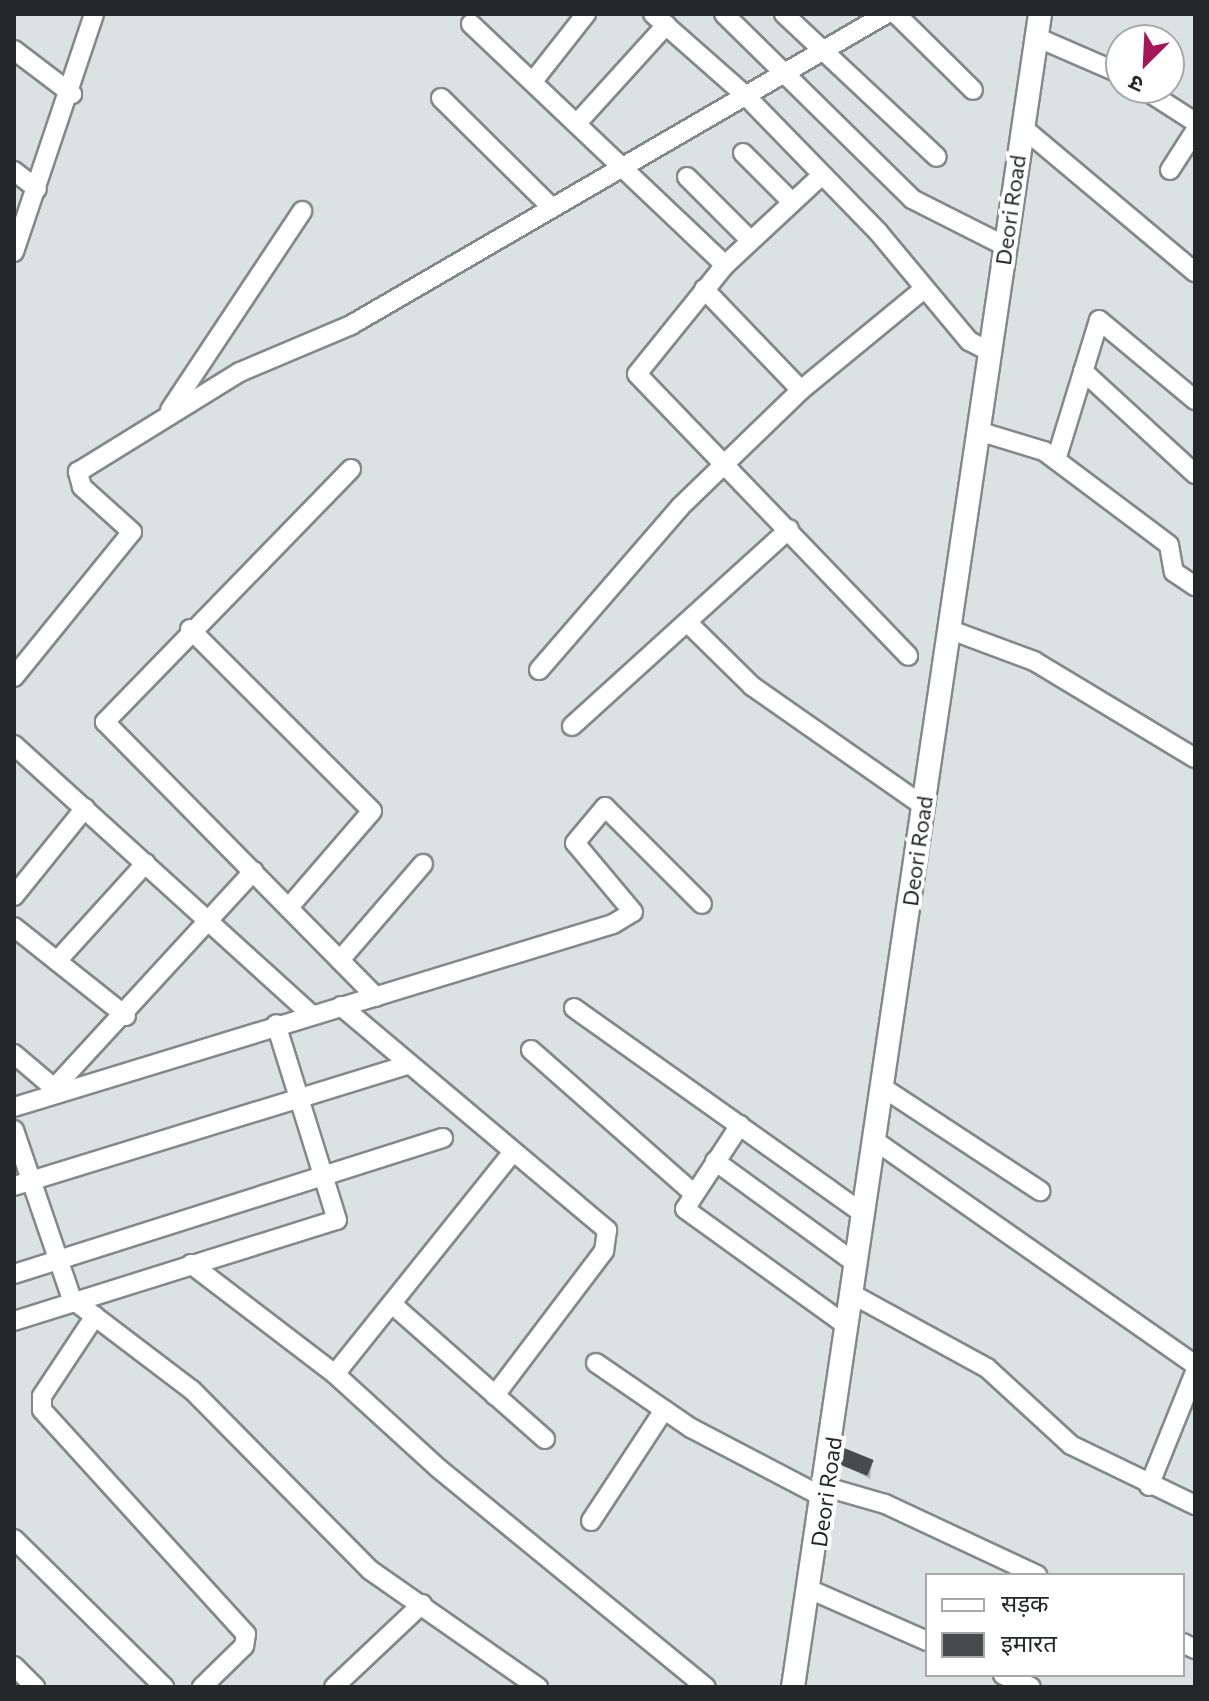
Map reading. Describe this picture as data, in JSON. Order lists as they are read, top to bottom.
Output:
{
  "streets": {
    "street": ["Deori Road"]
  },
  "legend": ["सड़क", "इमारत"],
  "north": "bottom left"
}
